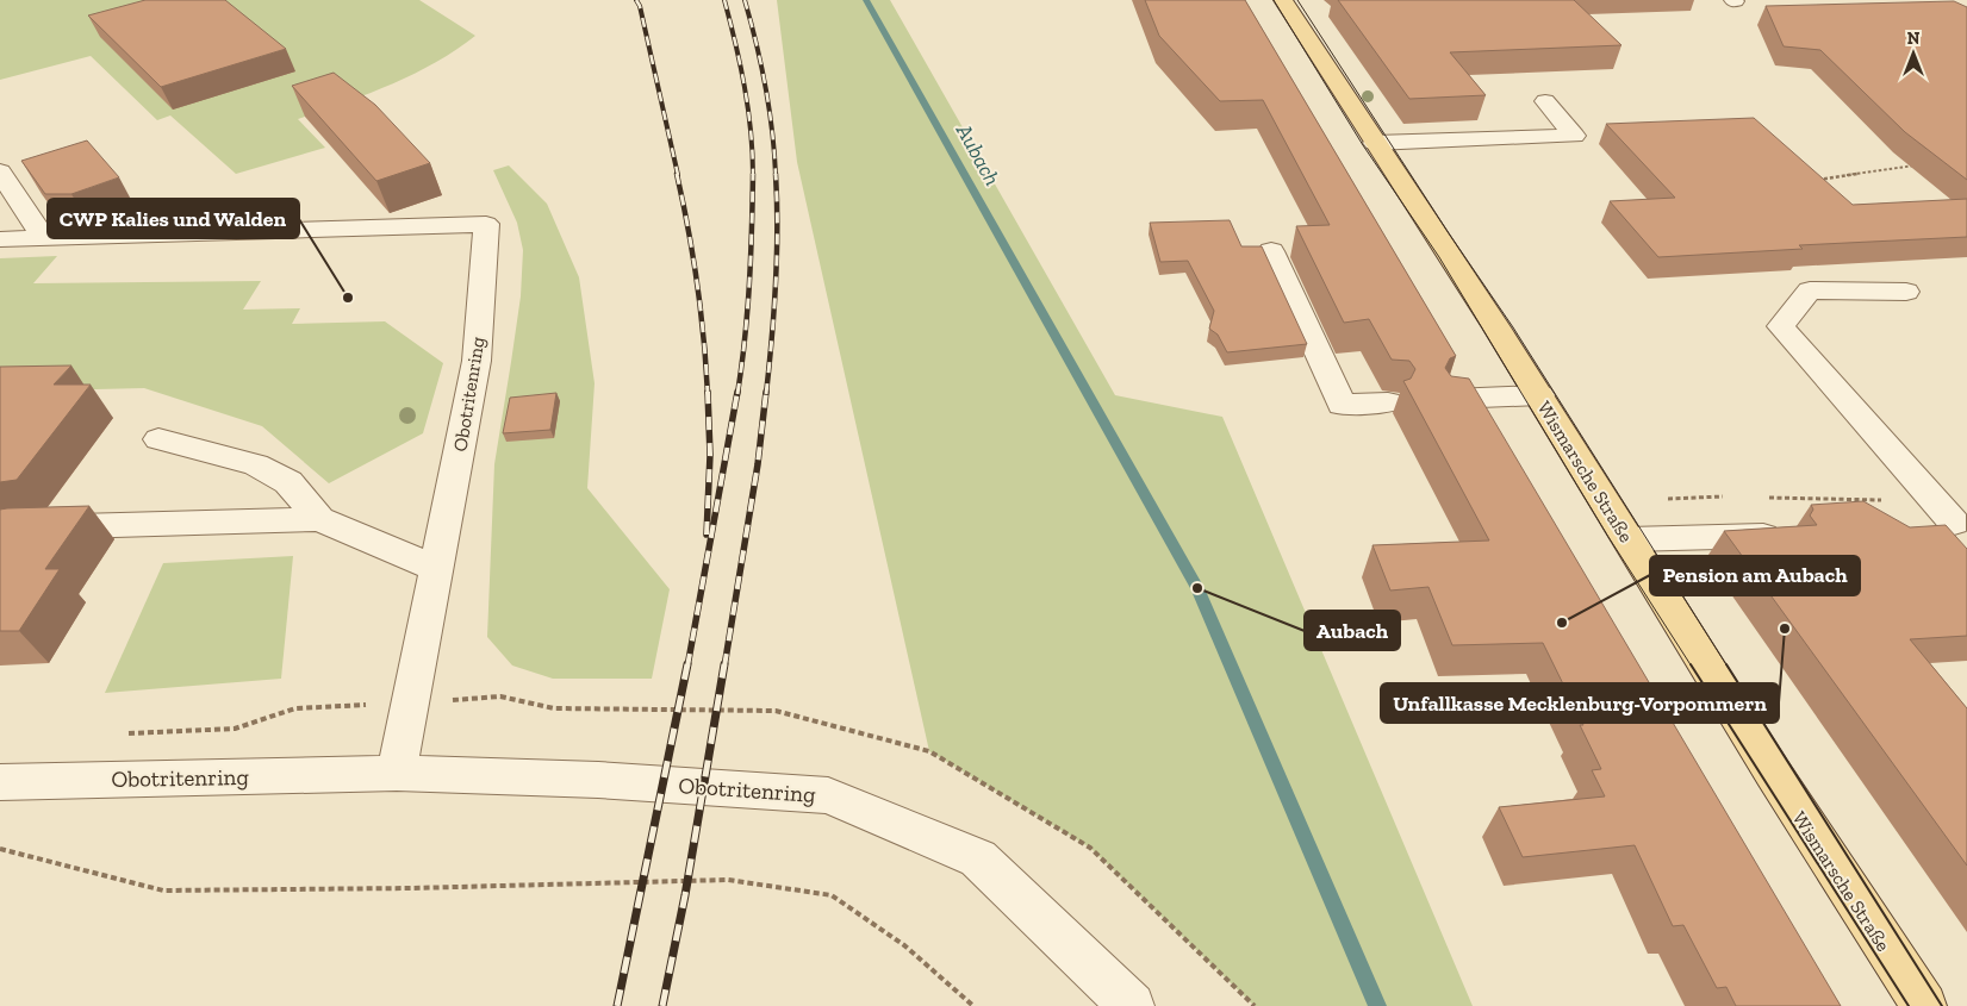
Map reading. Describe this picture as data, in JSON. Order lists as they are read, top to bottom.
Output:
{
  "streets": {
    "main road": ["Wismarsche Straße"],
    "street": ["Obotritenring"]
  },
  "water": ["Aubach"],
  "places": [
    "CWP Kalies und Walden",
    "Aubach",
    "Pension am Aubach",
    "Unfallkasse Mecklenburg-Vorpommern"
  ],
  "north": "top"
}
